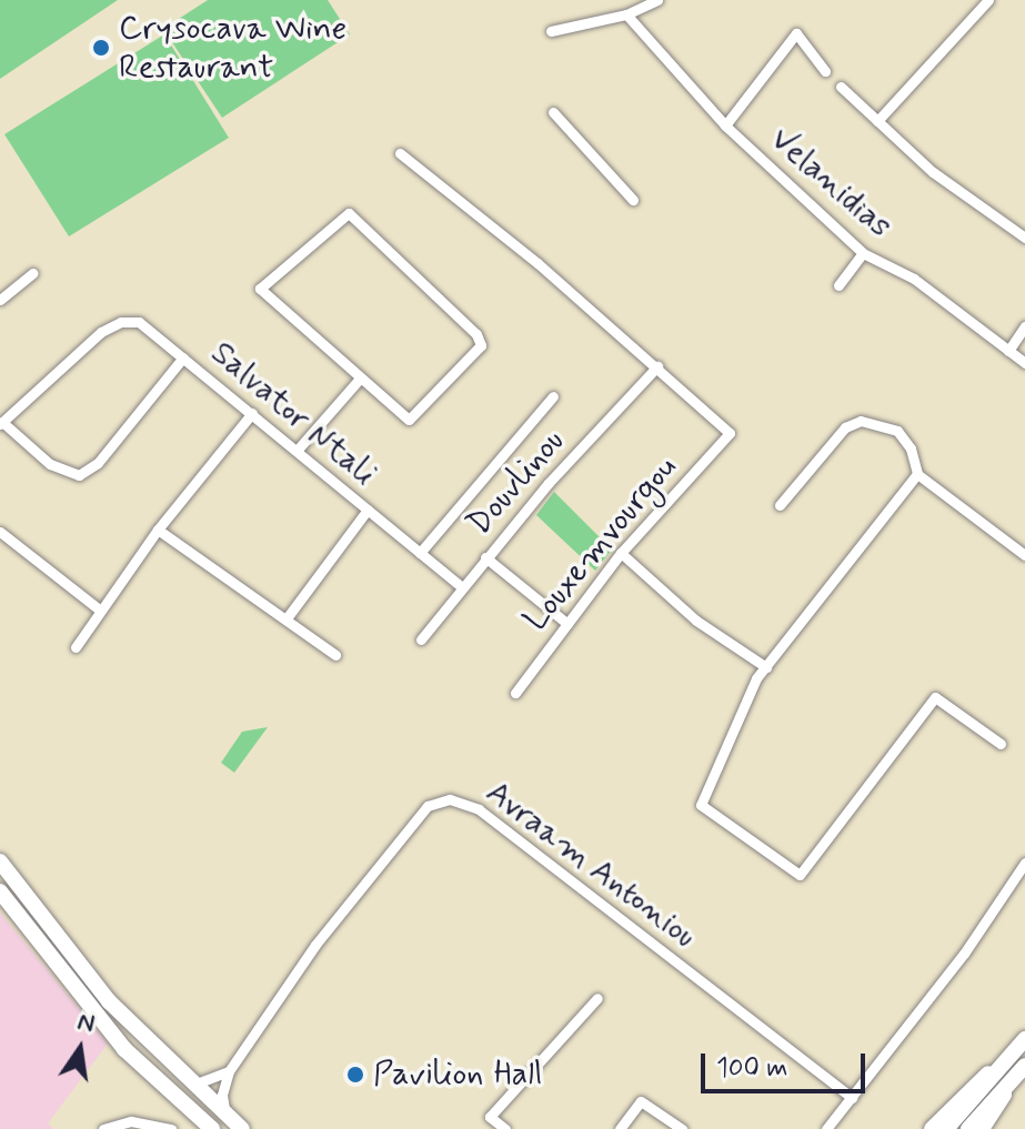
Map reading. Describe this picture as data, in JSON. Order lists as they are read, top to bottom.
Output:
{
  "streets": {
    "street": [
      "Velanidias",
      "Salvator Ntali",
      "Douvlinou",
      "Louxemvourgou",
      "Avraam Antoniou"
    ]
  },
  "crossings": [
    ["Salvator Ntali", "Douvlinou"],
    ["Douvlinou", "Louxemvourgou"]
  ],
  "places": ["Crysocava Wine Restaurant", "Pavilion Hall"],
  "scale_bar": "100 m",
  "north": "top"
}
